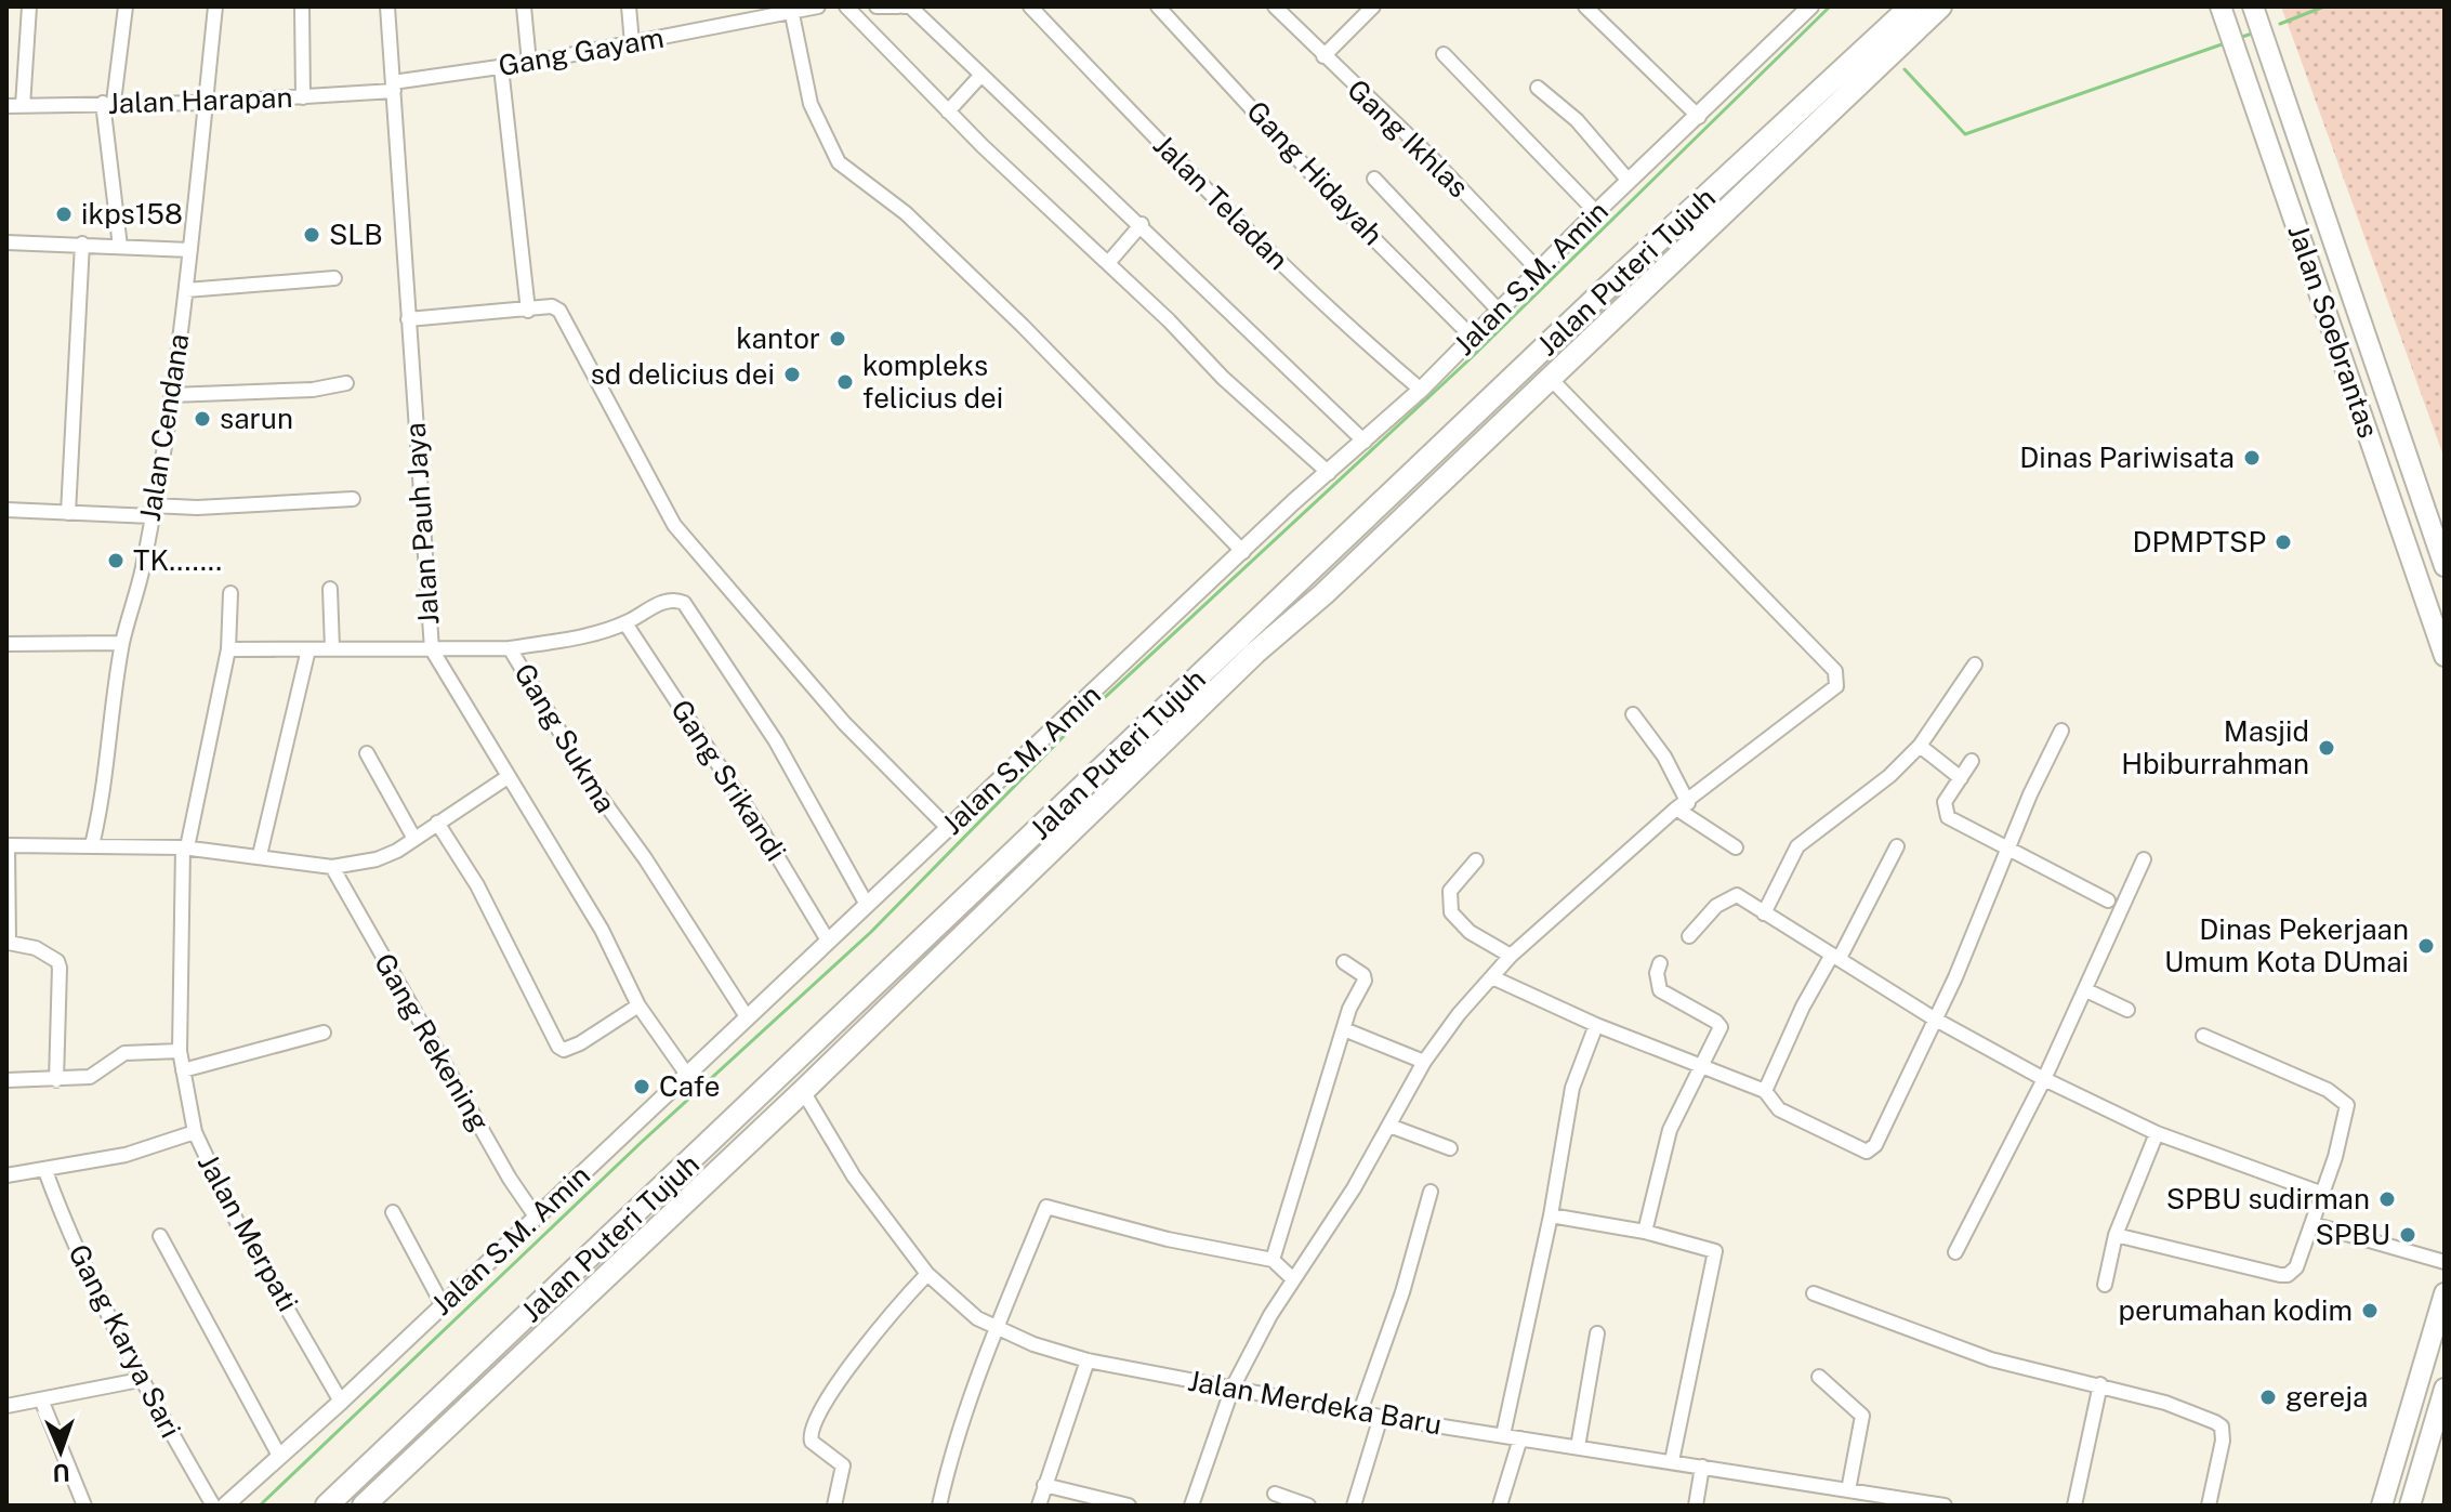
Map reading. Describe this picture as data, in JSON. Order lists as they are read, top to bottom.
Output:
{
  "streets": {
    "highway": ["Jalan Puteri Tujuh"],
    "main road": ["Jalan Soebrantas"],
    "street": [
      "Gang Gayam",
      "Jalan Harapan",
      "Gang Ikhlas",
      "Gang Hidayah",
      "Jalan Teladan",
      "Jalan S.M. Amin",
      "Jalan Cendana",
      "Jalan Pauh Jaya",
      "Gang Sukma",
      "Gang Srikandi",
      "Gang Rekening",
      "Jalan Merpati",
      "Gang Karya Sari",
      "Jalan Merdeka Baru"
    ]
  },
  "crossings": [
    ["Gang Gayam", "Jalan Harapan"],
    ["Gang Gayam", "Jalan Pauh Jaya"],
    ["Jalan Harapan", "Jalan Cendana"],
    ["Jalan Harapan", "Jalan Pauh Jaya"],
    ["Gang Ikhlas", "Jalan S.M. Amin"],
    ["Gang Hidayah", "Jalan S.M. Amin"],
    ["Jalan Teladan", "Jalan S.M. Amin"],
    ["Jalan Puteri Tujuh", "Jalan Merdeka Baru"],
    ["Jalan S.M. Amin", "Jalan Pauh Jaya"],
    ["Jalan S.M. Amin", "Gang Sukma"],
    ["Jalan S.M. Amin", "Gang Srikandi"],
    ["Jalan S.M. Amin", "Gang Rekening"],
    ["Jalan S.M. Amin", "Jalan Merpati"],
    ["Jalan Pauh Jaya", "Gang Sukma"],
    ["Gang Sukma", "Jalan Merpati"]
  ],
  "places": [
    "ikps158",
    "SLB",
    "kantor",
    "sd delicius dei",
    "kompleks felicius dei",
    "sarun",
    "Dinas Pariwisata",
    "DPMPTSP",
    "TK.......",
    "Masjid Hbiburrahman",
    "Dinas Pekerjaan Umum Kota DUmai",
    "Cafe",
    "SPBU sudirman",
    "SPBU",
    "perumahan kodim",
    "gereja"
  ],
  "north": "bottom"
}
